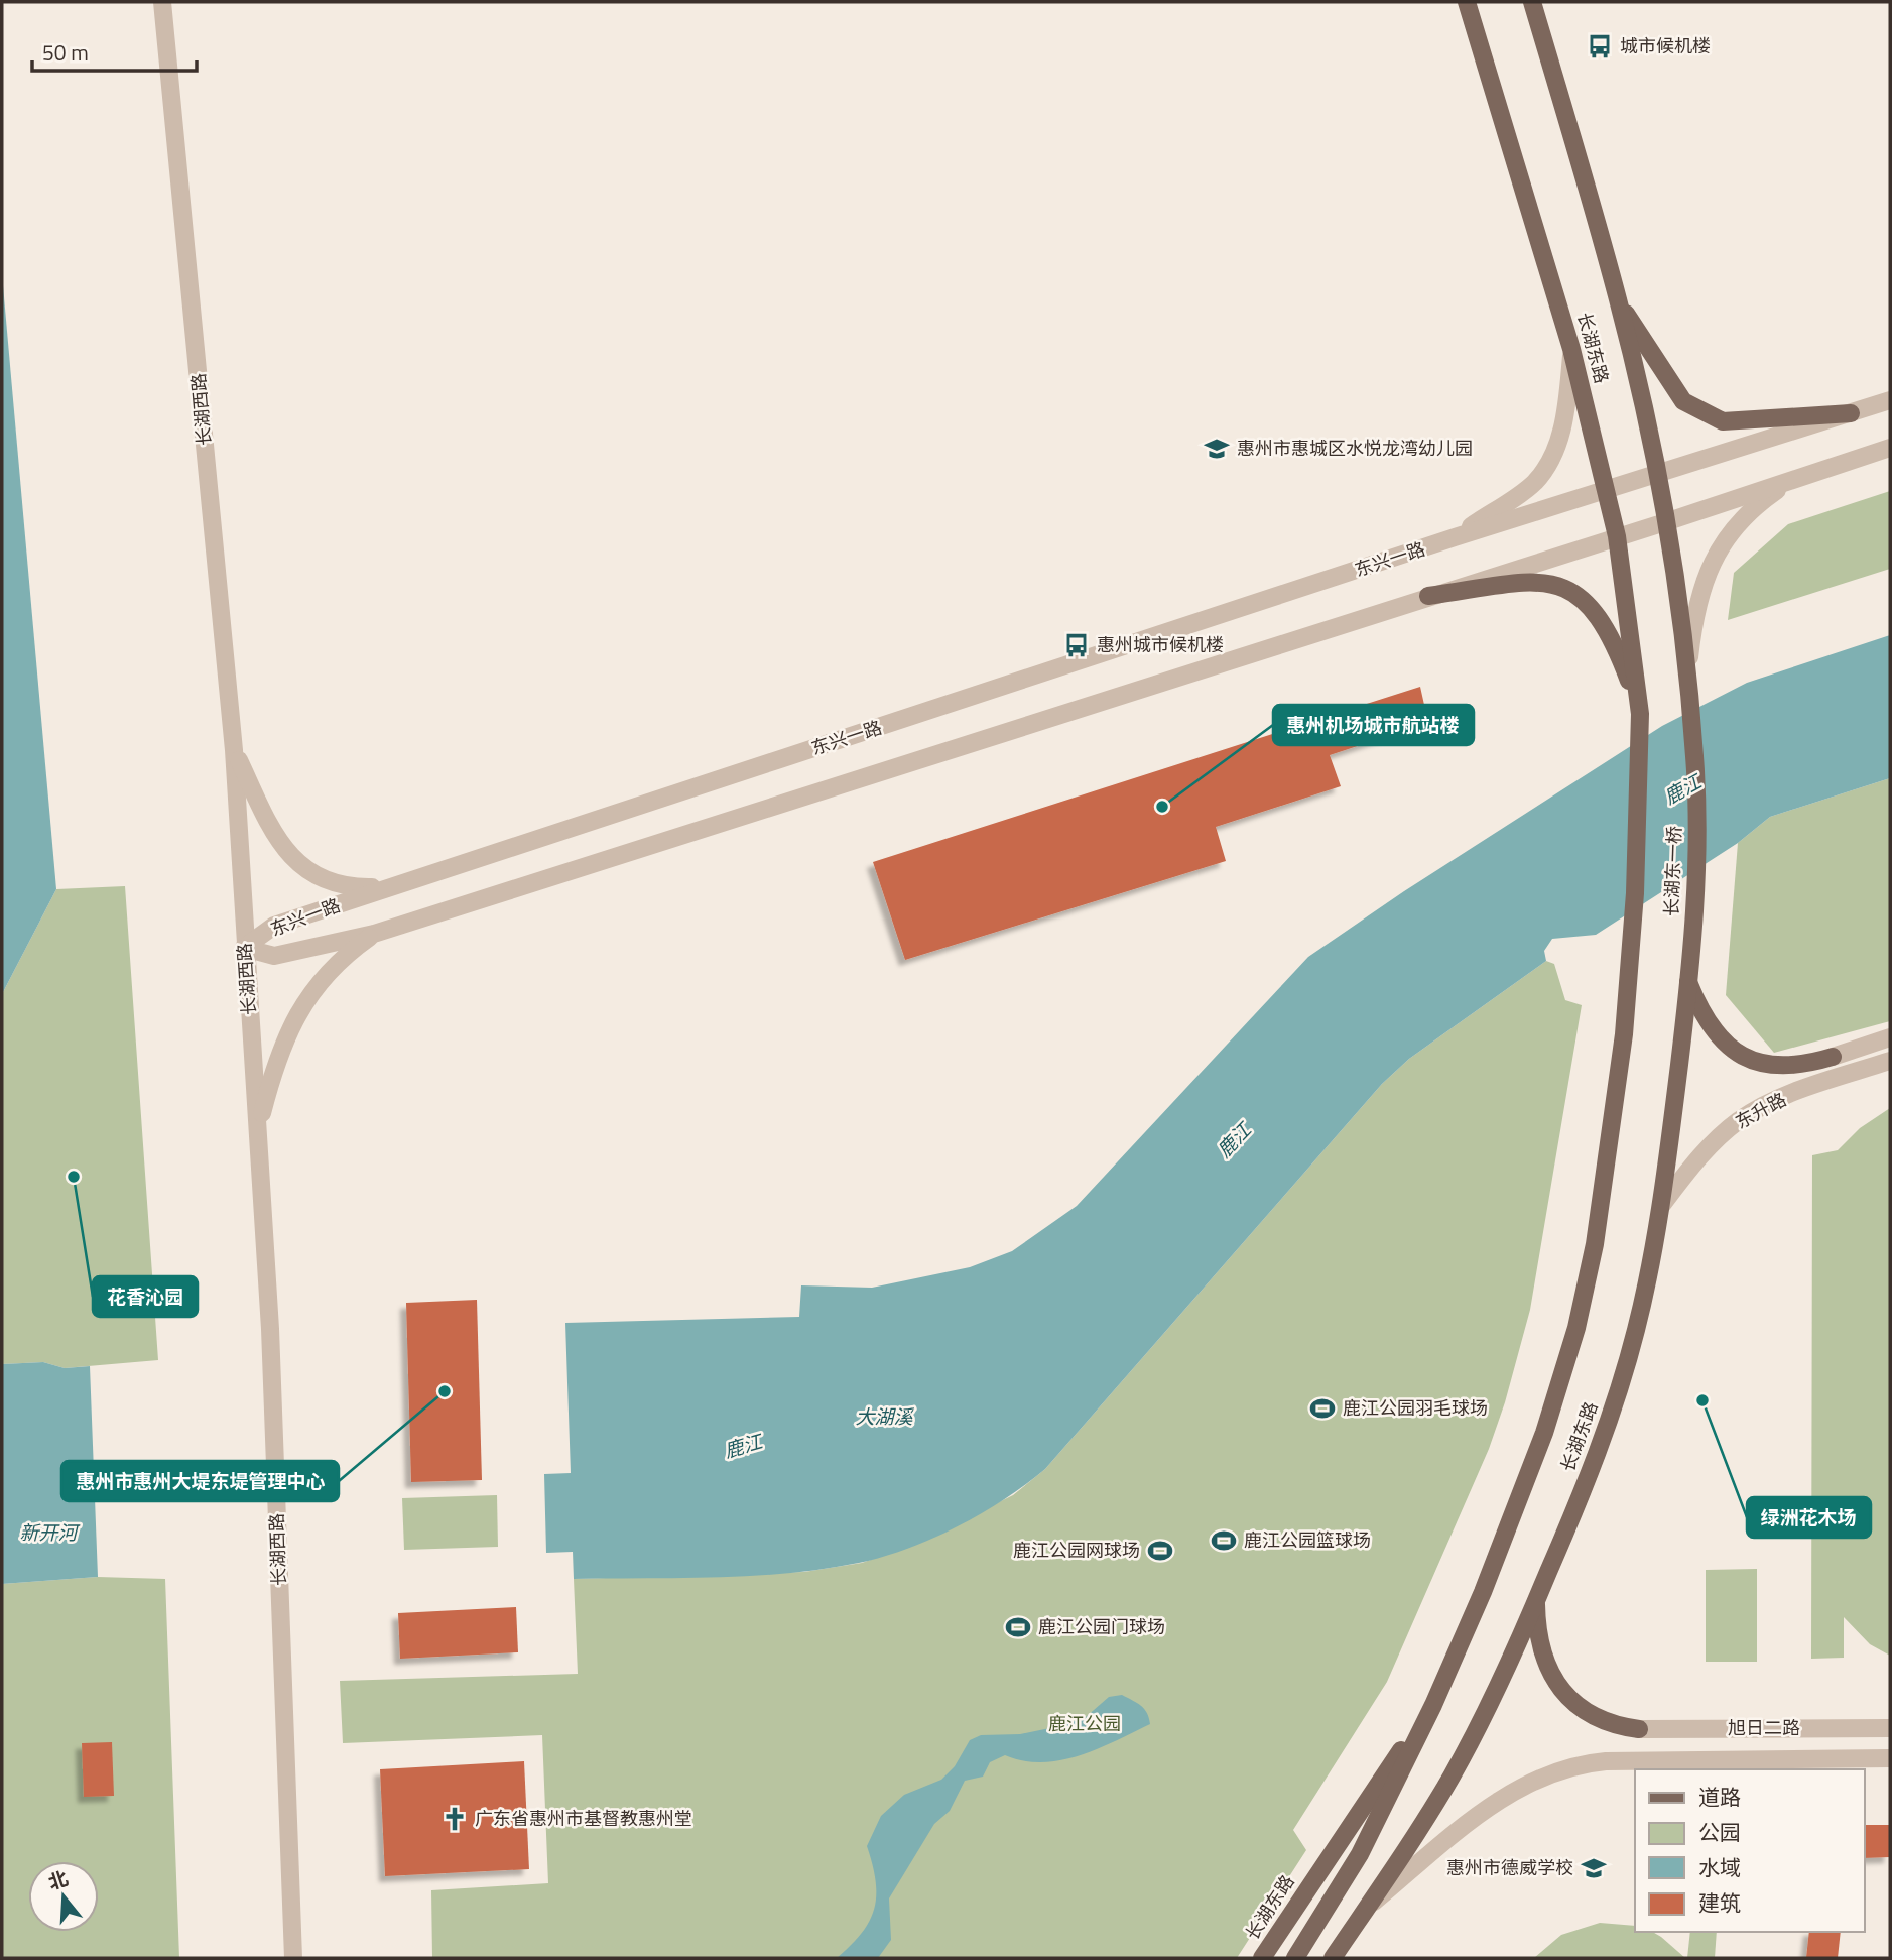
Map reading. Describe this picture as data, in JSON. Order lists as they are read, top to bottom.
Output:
{
  "streets": {
    "main road": ["长湖东路", "长湖东一桥"],
    "street": [
      "长湖西路",
      "东兴一路",
      "东升路",
      "旭日二路"
    ]
  },
  "crossings": [
    ["长湖东路", "东兴一路"],
    ["长湖东路", "长湖东一桥"],
    ["长湖东路", "东升路"],
    ["长湖东路", "旭日二路"],
    ["长湖西路", "东兴一路"]
  ],
  "water": ["鹿江", "大湖溪", "新开河"],
  "parks": ["鹿江公园"],
  "places": {
    "bus stop": ["城市候机楼", "惠州城市候机楼"],
    "school or university": ["惠州市惠城区水悦龙湾幼儿园", "惠州市德威学校"],
    "other": [
      "惠州机场城市航站楼",
      "花香沁园",
      "惠州市惠州大堤东堤管理中心",
      "绿洲花木场"
    ],
    "sports": [
      "鹿江公园羽毛球场",
      "鹿江公园篮球场",
      "鹿江公园网球场",
      "鹿江公园门球场"
    ],
    "church": ["广东省惠州市基督教惠州堂"]
  },
  "legend": [
    "道路",
    "公园",
    "水域",
    "建筑"
  ],
  "scale_bar": "50 m",
  "north": "top"
}
